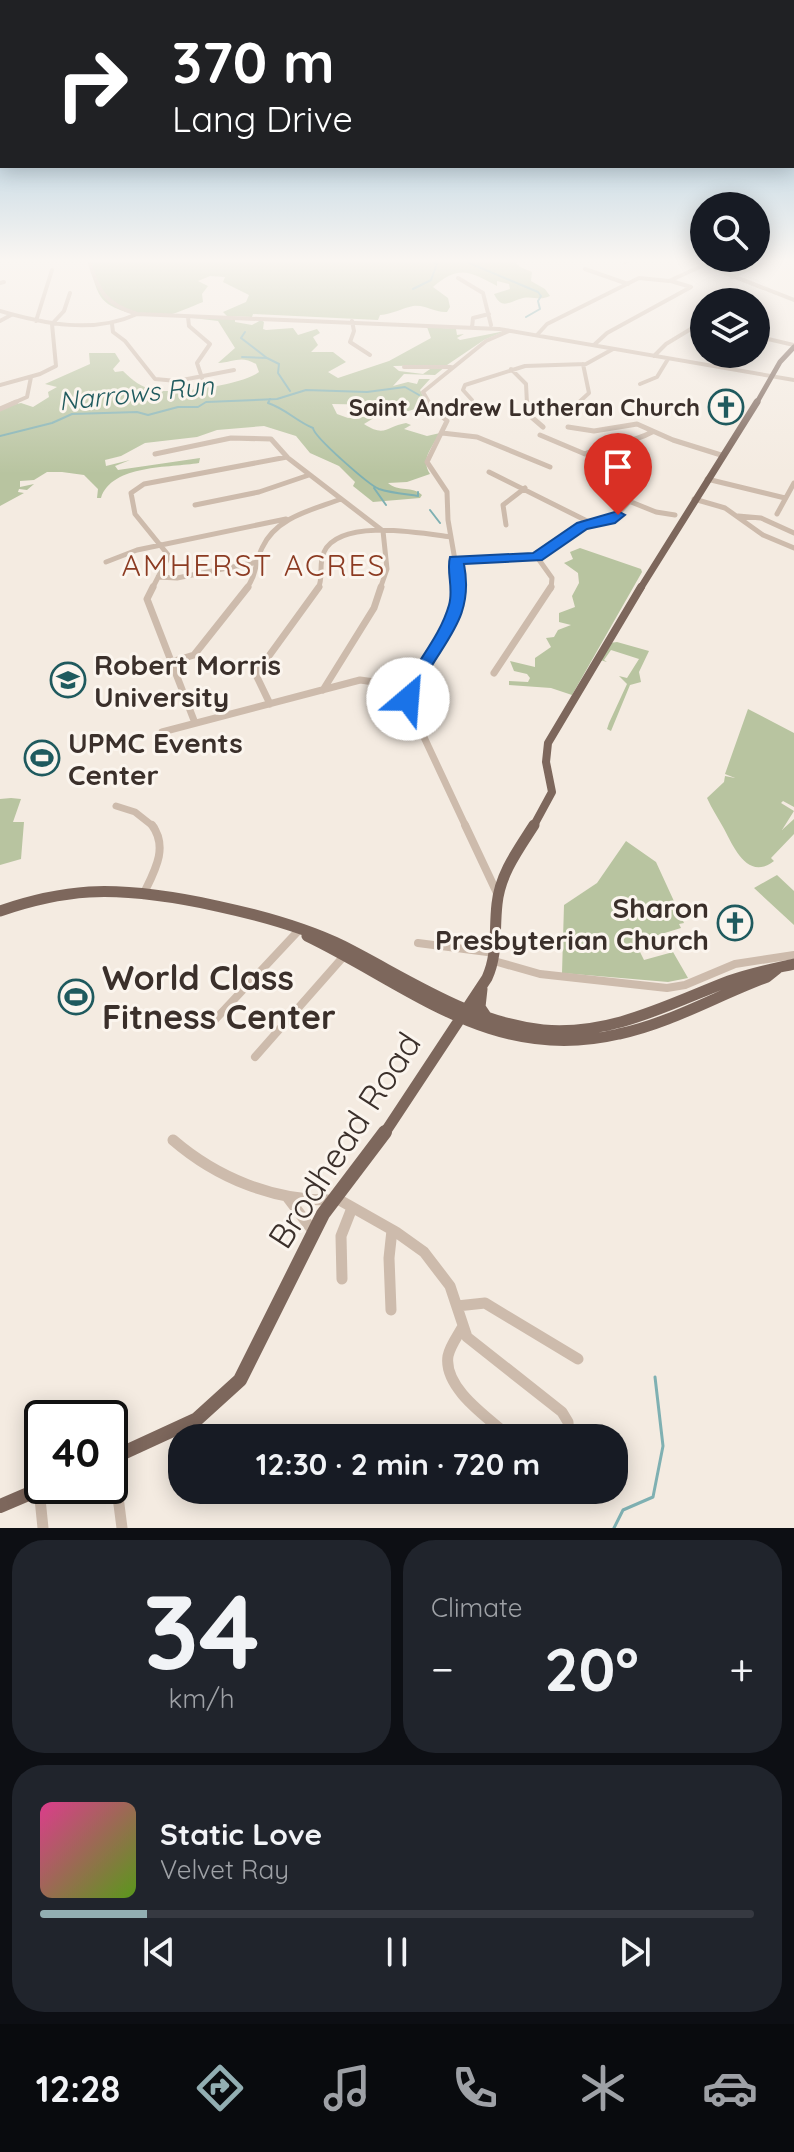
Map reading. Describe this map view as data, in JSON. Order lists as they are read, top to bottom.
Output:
{
  "streets": {
    "main road": ["Brodhead Road"]
  },
  "districts": ["AMHERST ACRES"],
  "water": ["Narrows Run"],
  "places": {
    "church": ["Saint Andrew Lutheran Church", "Sharon Presbyterian Church"],
    "school or university": ["Robert Morris University"],
    "sports": ["UPMC Events Center", "World Class Fitness Center"]
  },
  "page": {
    "turn": ["370 m", "Lang Drive"],
    "limit": "40",
    "trip": "12:30 · 2 min · 720 m",
    "tile": [
      ["34", "km/h"],
      "Climate"
    ],
    "heat": ["−", "20°", "+"],
    "song": ["Static Love", "Velvet Ray"],
    "tabs": "12:28"
  }
}
